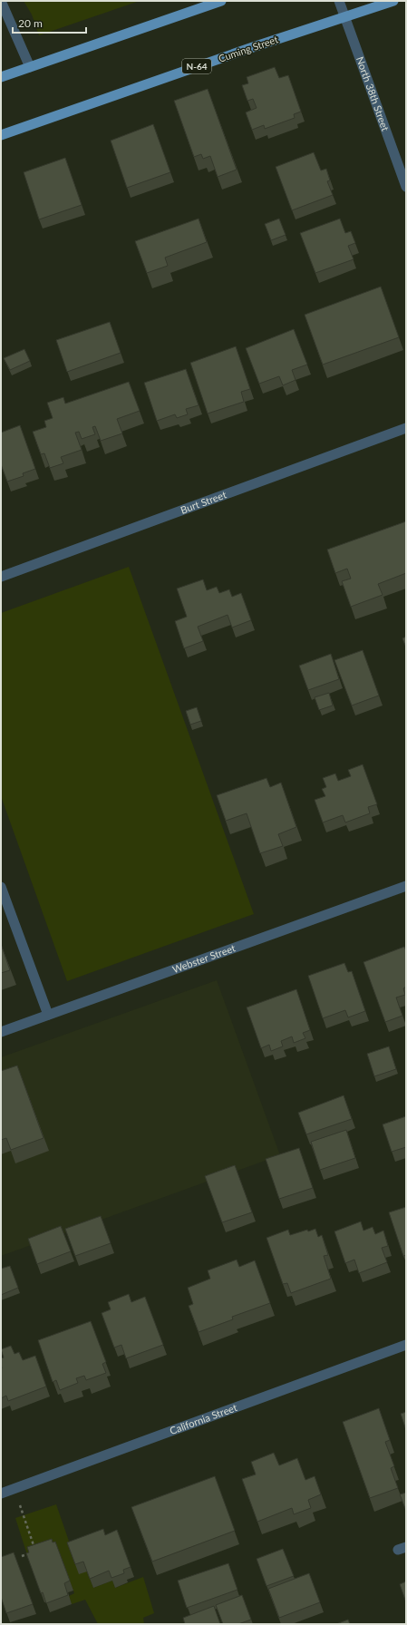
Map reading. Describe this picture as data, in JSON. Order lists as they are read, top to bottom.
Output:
{
  "streets": {
    "main road": ["Cuming Street", "N-64"],
    "street": [
      "North 38th Street",
      "Burt Street",
      "Webster Street",
      "California Street"
    ]
  },
  "crossings": [
    ["Cuming Street", "North 38th Street"]
  ],
  "scale_bar": "20 m"
}
